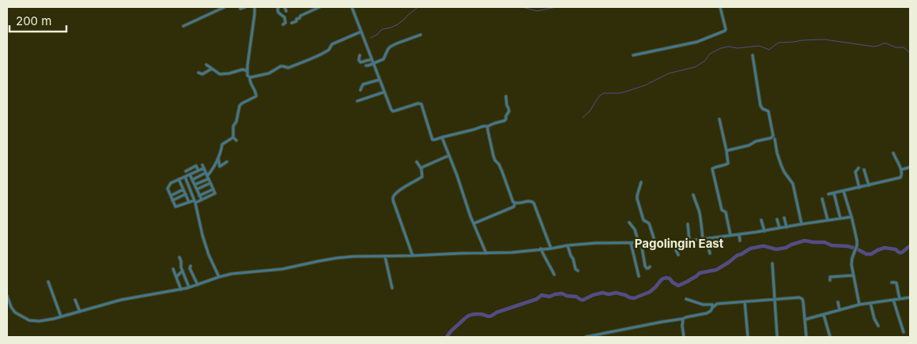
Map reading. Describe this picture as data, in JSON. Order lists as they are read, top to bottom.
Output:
{
  "districts": ["Pagolingin East"],
  "scale_bar": "200 m"
}
